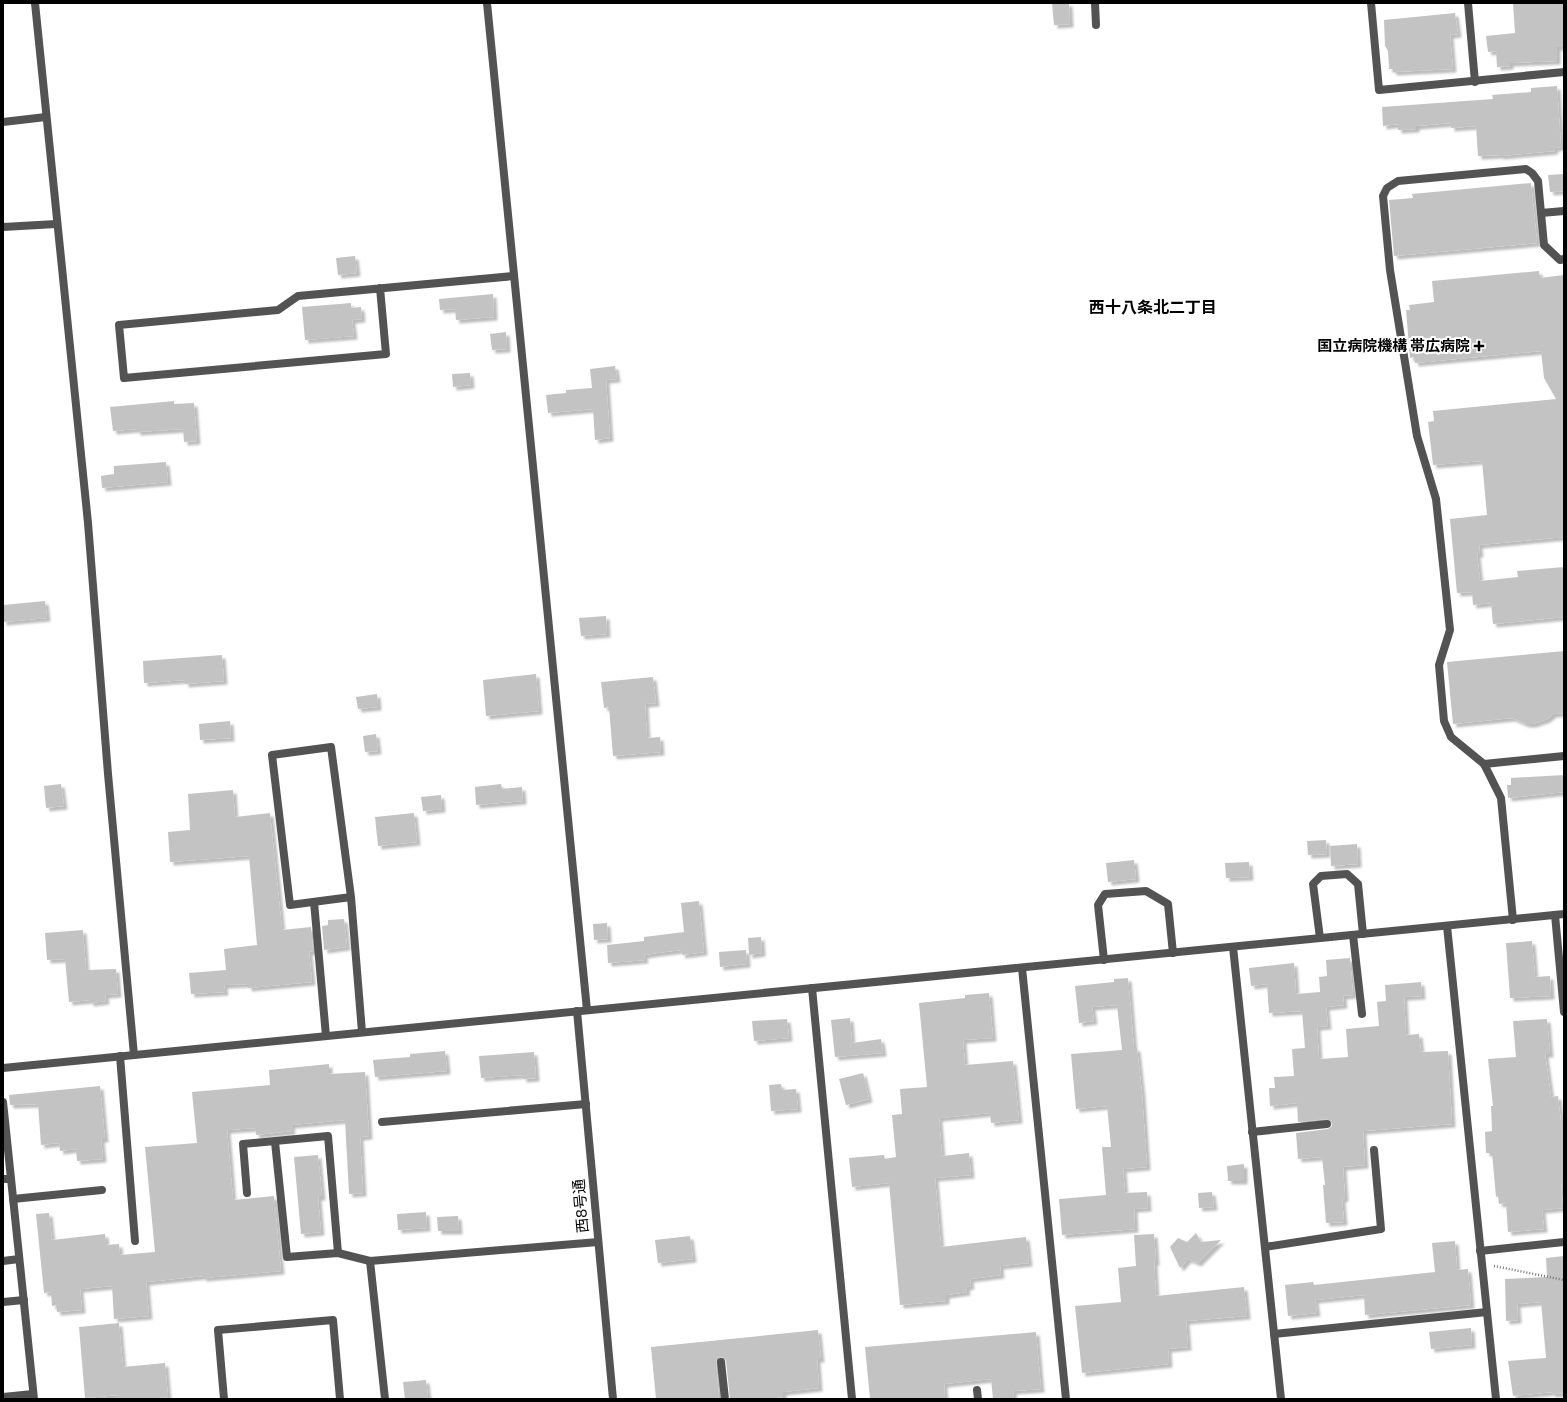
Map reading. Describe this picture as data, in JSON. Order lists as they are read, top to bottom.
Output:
{
  "streets": {
    "street": ["西8号通"]
  },
  "districts": ["西十八条北二丁目"],
  "places": {
    "health": ["国立病院機構 帯広病院"]
  }
}
